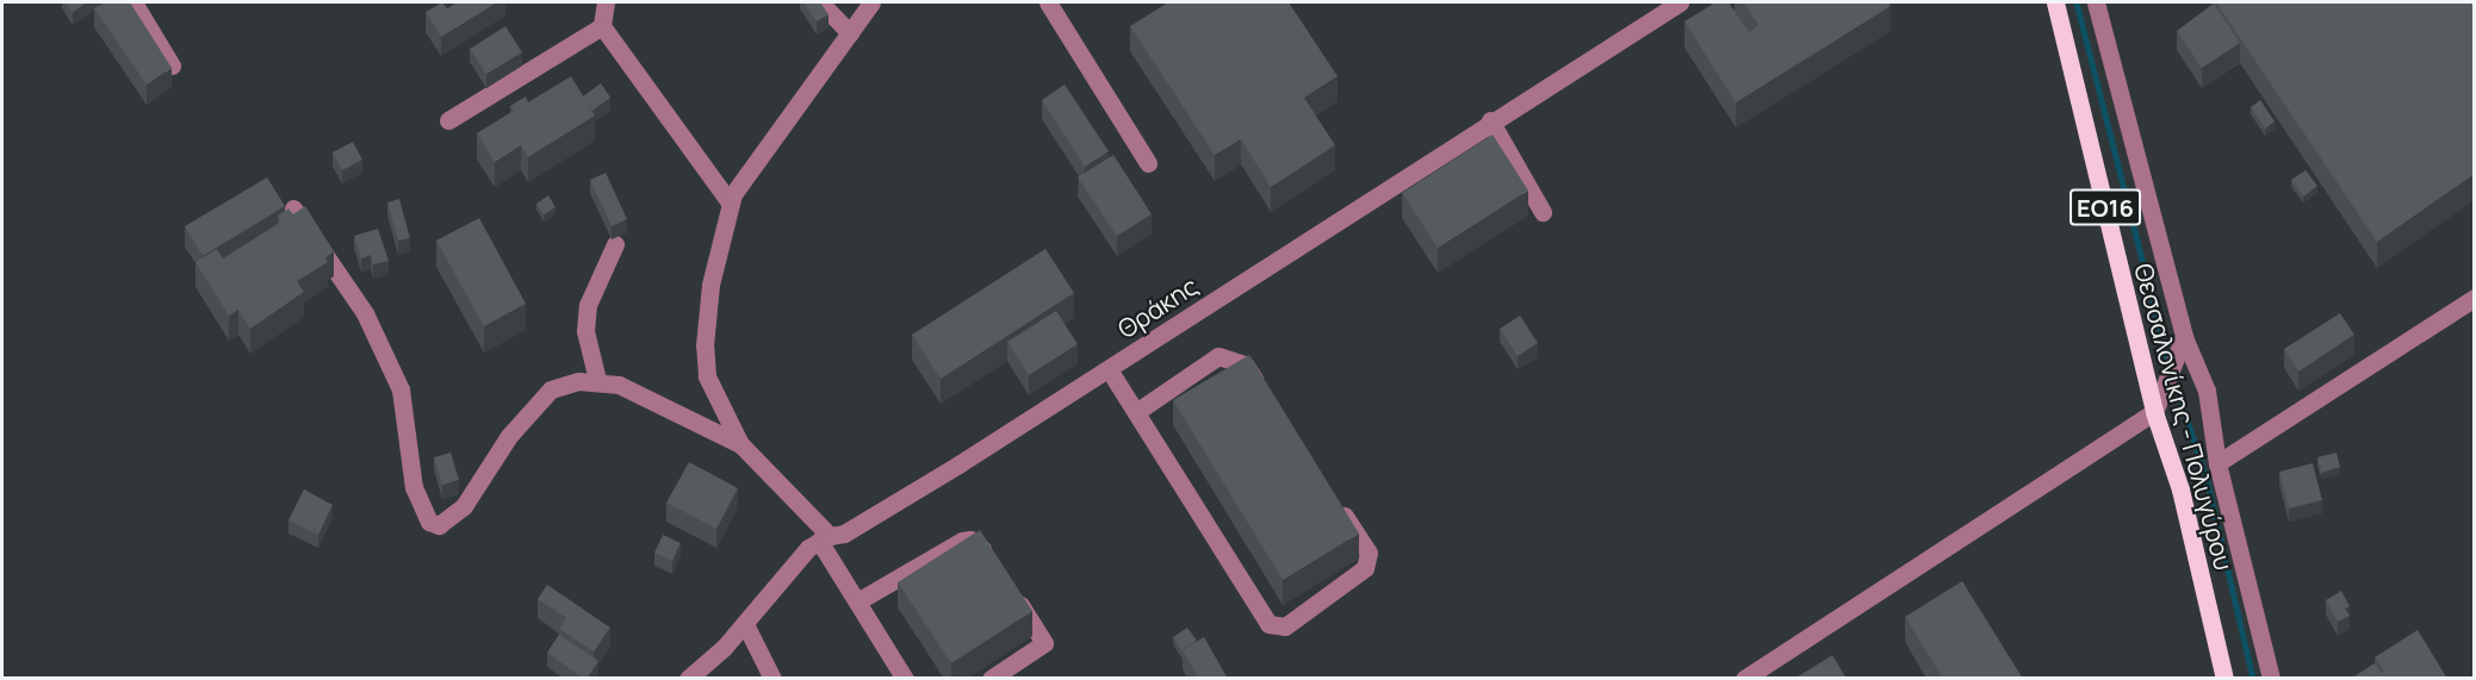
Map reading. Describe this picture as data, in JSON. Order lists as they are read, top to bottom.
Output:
{
  "streets": {
    "main road": ["ΕΟ16", "Θεσσαλονίκης - Πολυγύρου"],
    "street": ["Θράκης"]
  }
}
